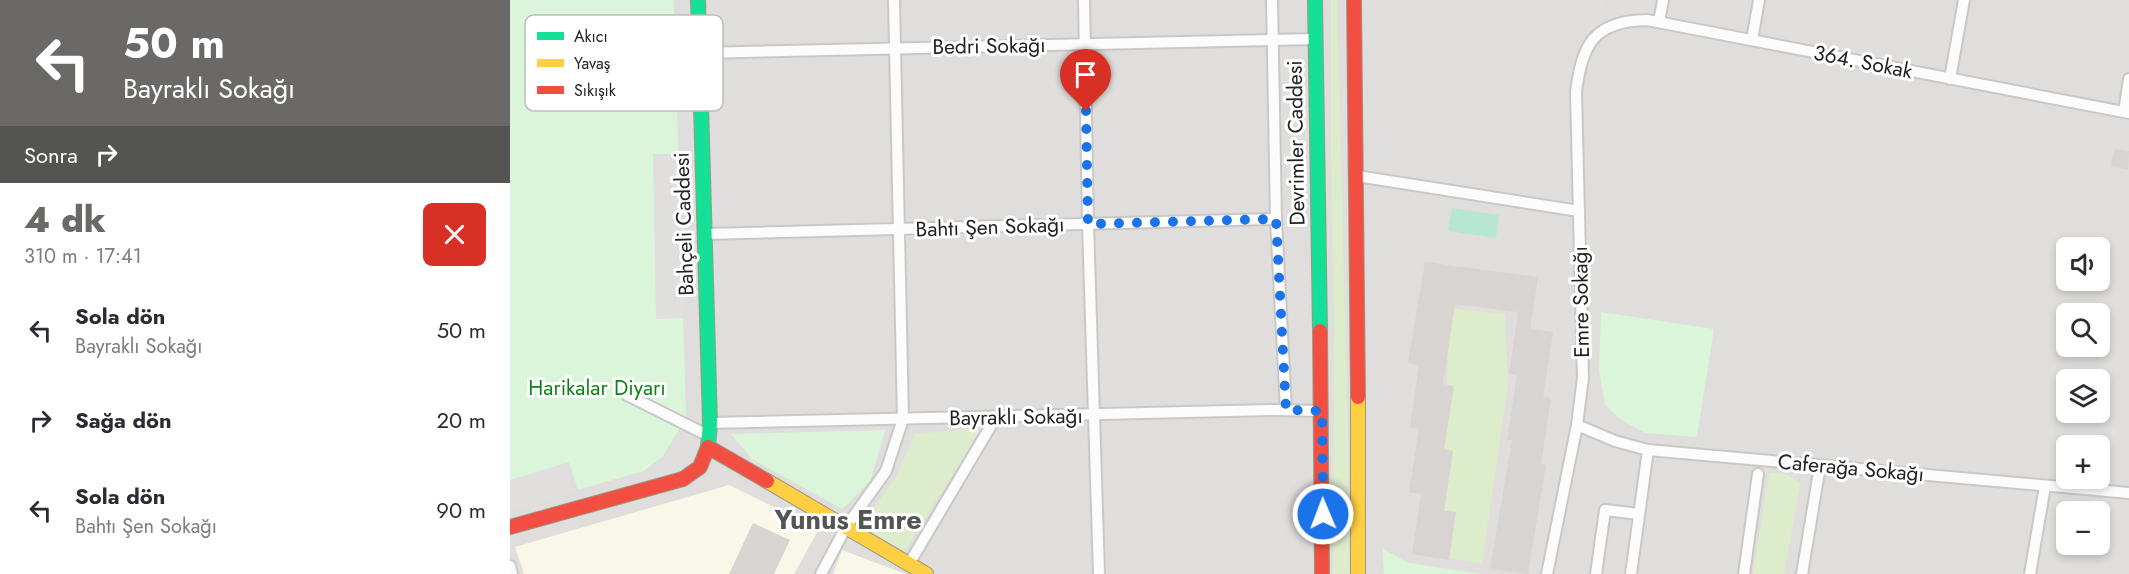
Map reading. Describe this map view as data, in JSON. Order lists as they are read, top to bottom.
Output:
{
  "streets": {
    "main road": ["Devrimler Caddesi", "Bahçeli Caddesi"],
    "street": [
      "Bedri Sokağı",
      "364. Sokak",
      "Bahtı Şen Sokağı",
      "Emre Sokağı",
      "Bayraklı Sokağı",
      "Caferağa Sokağı"
    ]
  },
  "crossings": [
    ["Bedri Sokağı", "Devrimler Caddesi"],
    ["364. Sokak", "Emre Sokağı"],
    ["Devrimler Caddesi", "Bayraklı Sokağı"],
    ["Bahçeli Caddesi", "Bahtı Şen Sokağı"],
    ["Bahçeli Caddesi", "Bayraklı Sokağı"],
    ["Emre Sokağı", "Caferağa Sokağı"]
  ],
  "districts": ["Yunus Emre"],
  "parks": ["Harikalar Diyarı"],
  "legend": ["Akıcı", "Yavaş", "Sıkışık"],
  "page": {
    "turn": ["50 m", "Bayraklı Sokağı"],
    "then": "Sonra",
    "heading": ["4 dk", "310 m · 17:41"],
    "map_buttons": ["+", "−"],
    "list": [
      {
        "name": "Sola dön",
        "note": "Bayraklı Sokağı",
        "value": "50 m"
      },
      {
        "name": "Sağa dön",
        "value": "20 m"
      },
      {
        "name": "Sola dön",
        "note": "Bahtı Şen Sokağı",
        "value": "90 m"
      }
    ]
  }
}
